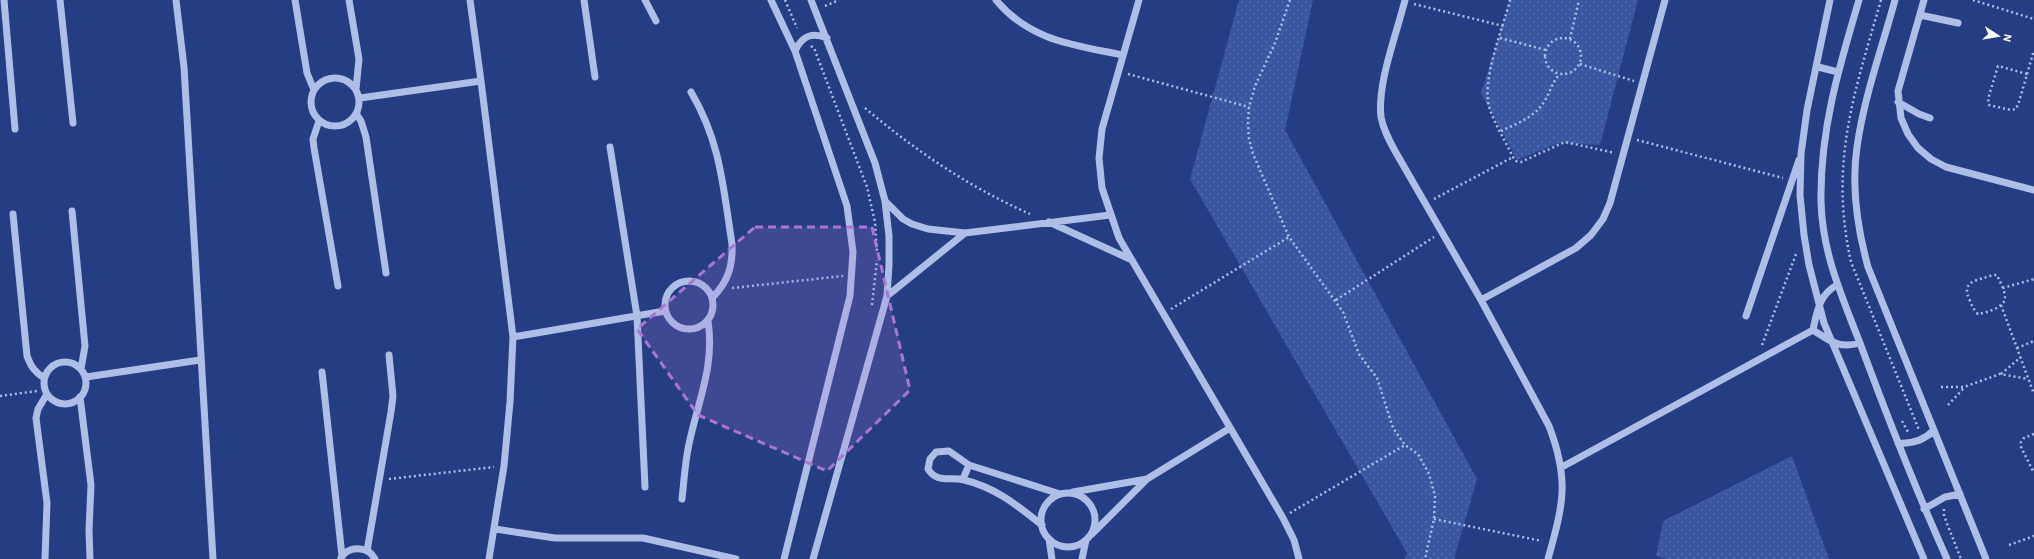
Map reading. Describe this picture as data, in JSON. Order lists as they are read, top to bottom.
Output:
{
  "north": "right"
}
